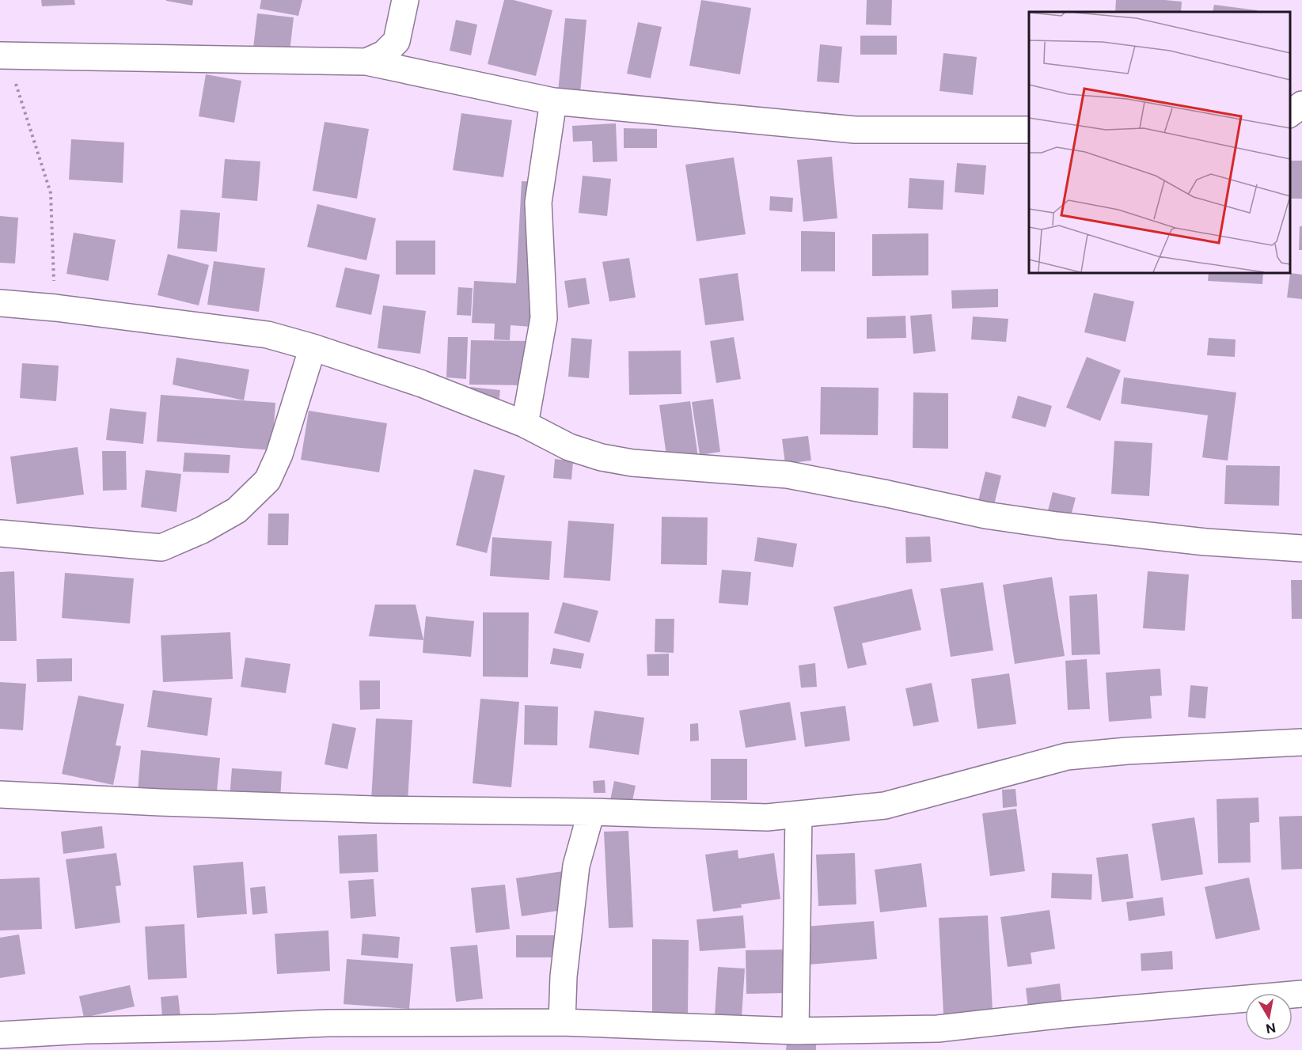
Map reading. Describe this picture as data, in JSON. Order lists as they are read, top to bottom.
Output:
{
  "north": "bottom"
}
